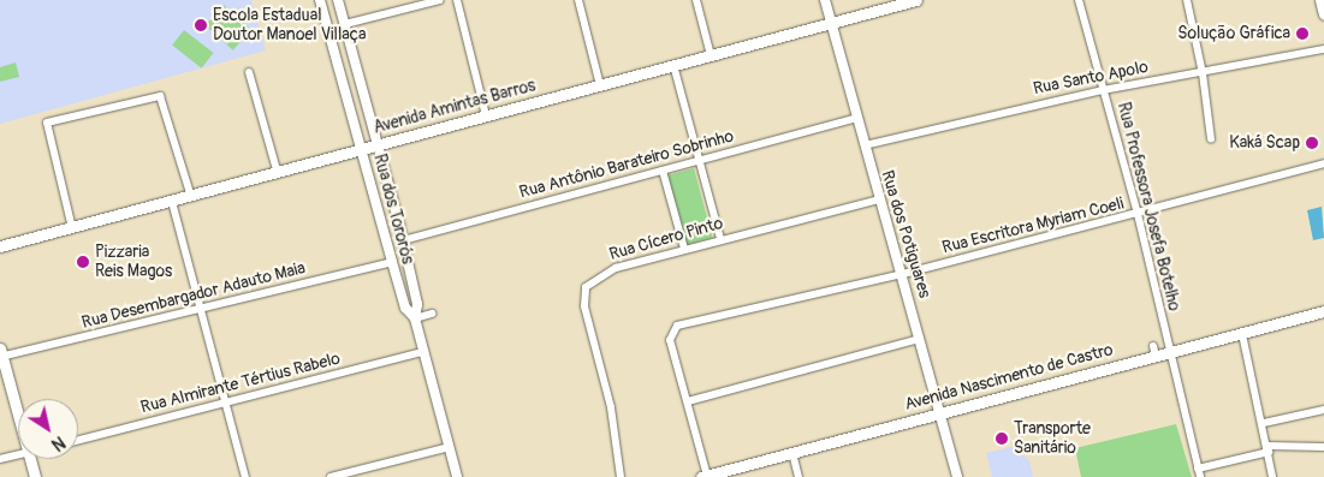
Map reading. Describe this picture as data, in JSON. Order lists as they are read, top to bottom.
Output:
{
  "streets": {
    "main road": ["Avenida Amintas Barros", "Avenida Nascimento de Castro"],
    "street": [
      "Rua Santo Apolo",
      "Rua Antônio Barateiro Sobrinho",
      "Rua Professora Josefa Botelho",
      "Rua dos Tororós",
      "Rua Escritora Myriam Coeli",
      "Rua dos Potiguares",
      "Rua Cícero Pinto",
      "Rua Desembargador Adauto Maia",
      "Rua Almirante Tértius Rabelo"
    ]
  },
  "crossings": [
    ["Rua Santo Apolo", "Rua Professora Josefa Botelho"],
    ["Rua Santo Apolo", "Rua dos Potiguares"],
    ["Avenida Amintas Barros", "Rua dos Tororós"],
    ["Avenida Amintas Barros", "Rua dos Potiguares"],
    ["Rua Antônio Barateiro Sobrinho", "Rua dos Tororós"],
    ["Rua Antônio Barateiro Sobrinho", "Rua dos Potiguares"],
    ["Rua Professora Josefa Botelho", "Rua Escritora Myriam Coeli"],
    ["Rua Professora Josefa Botelho", "Avenida Nascimento de Castro"],
    ["Rua dos Tororós", "Rua Desembargador Adauto Maia"],
    ["Rua dos Tororós", "Rua Almirante Tértius Rabelo"],
    ["Rua Escritora Myriam Coeli", "Rua dos Potiguares"],
    ["Rua dos Potiguares", "Rua Cícero Pinto"],
    ["Rua dos Potiguares", "Avenida Nascimento de Castro"]
  ],
  "places": [
    "Escola Estadual Doutor Manoel Villaça",
    "Solução Gráfica",
    "Kaká Scap",
    "Pizzaria Reis Magos",
    "Transporte Sanitário"
  ],
  "north": "bottom right"
}
